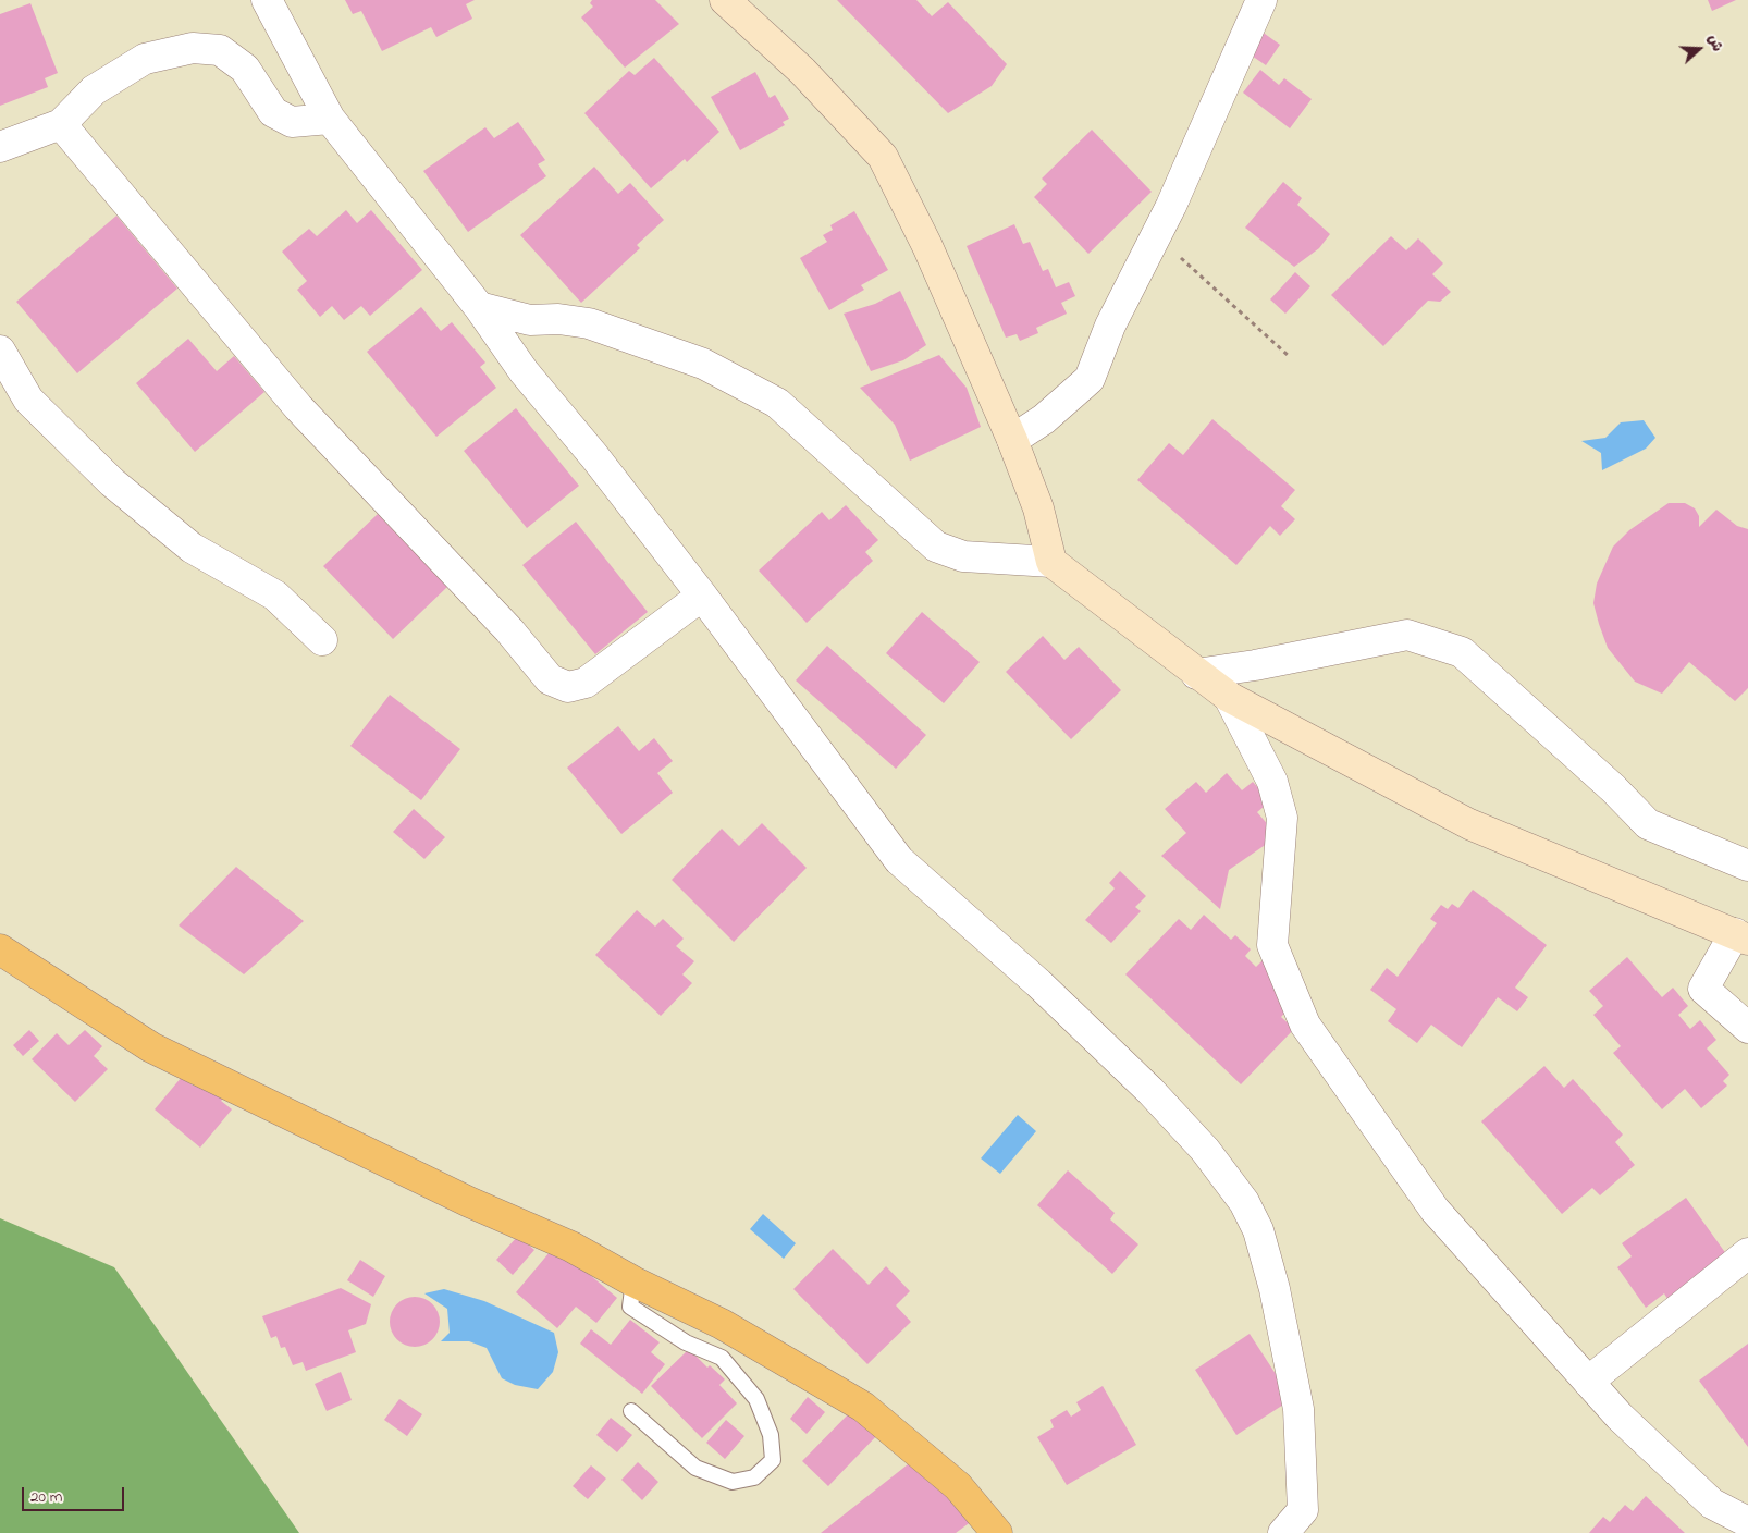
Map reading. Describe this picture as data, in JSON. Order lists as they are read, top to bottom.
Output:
{
  "scale_bar": "20 m",
  "north": "right"
}
